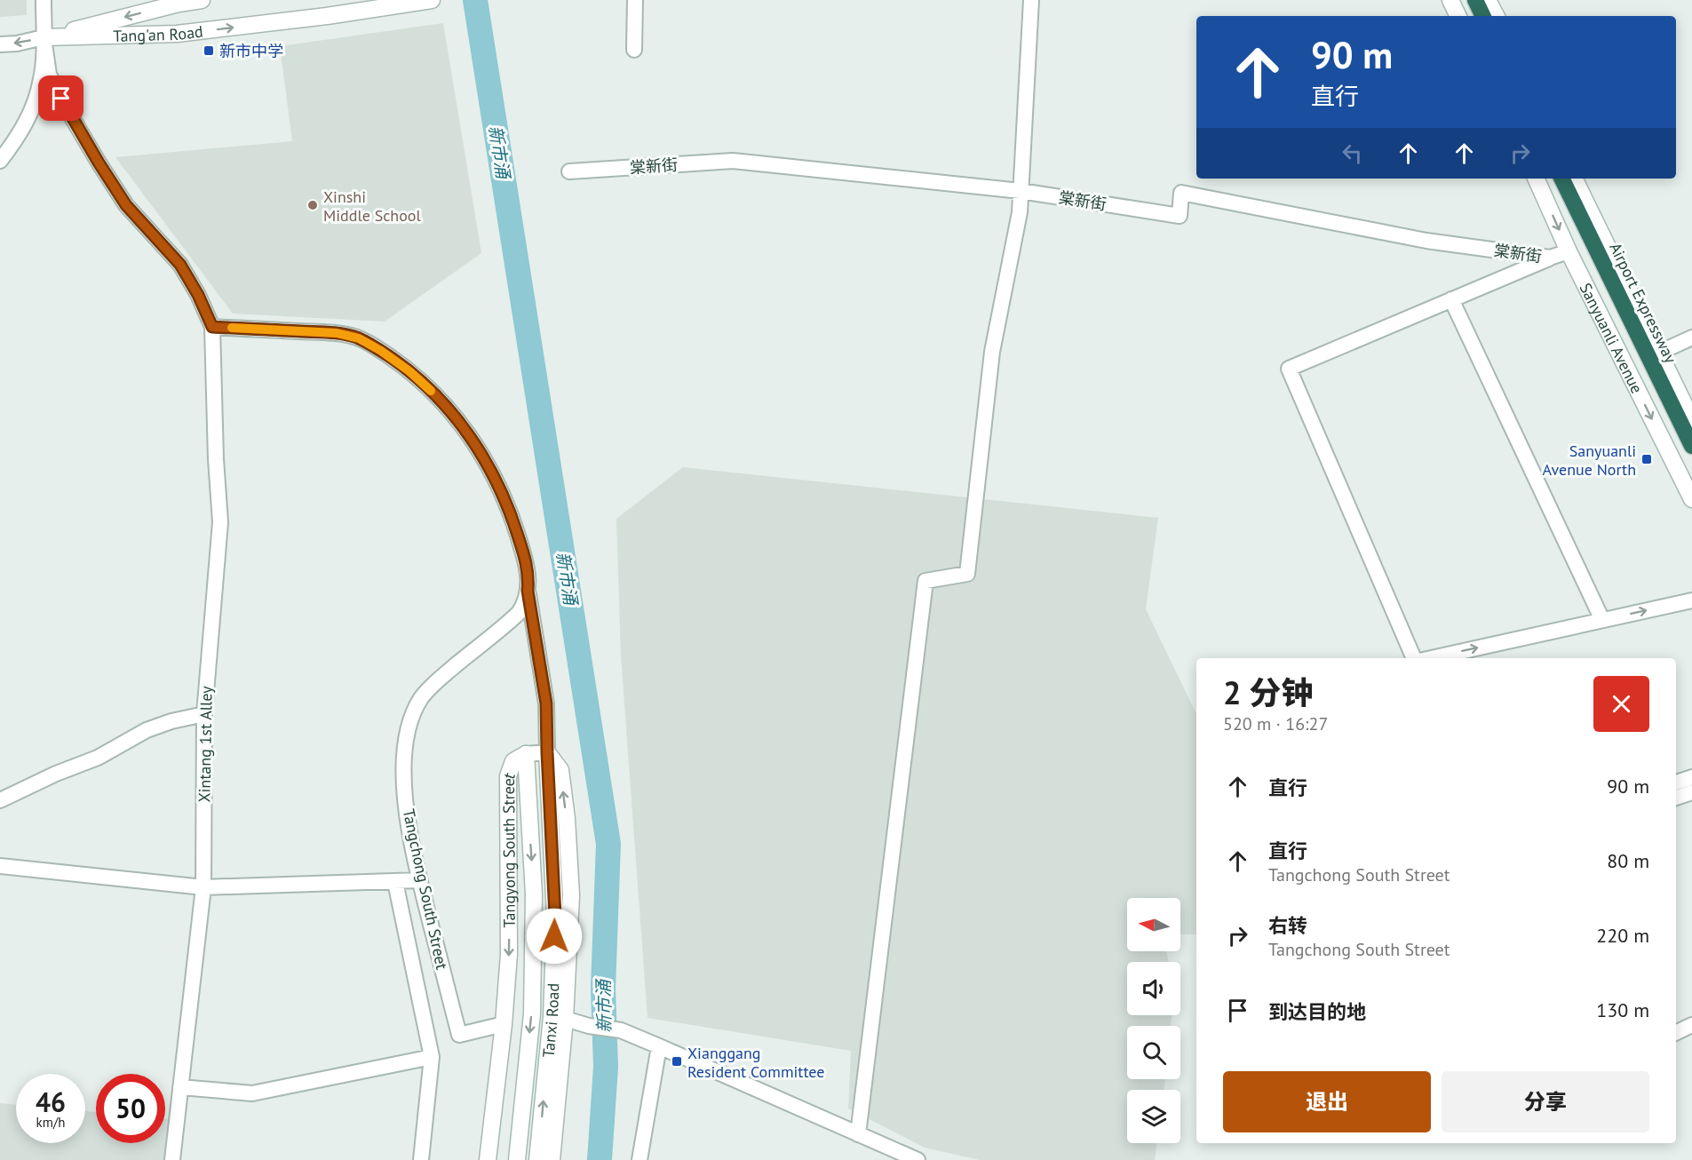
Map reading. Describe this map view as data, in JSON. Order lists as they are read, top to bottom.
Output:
{
  "streets": {
    "highway": ["Airport Expressway"],
    "main road": [
      "Tang'an Road",
      "Sanyuanli Avenue",
      "Tangyong South Street",
      "Tanxi Road"
    ],
    "street": ["棠新街", "Xintang 1st Alley", "Tangchong South Street"]
  },
  "crossings": [
    ["棠新街", "Sanyuanli Avenue"],
    ["Xintang 1st Alley", "Tangchong South Street"],
    ["Tangyong South Street", "Tangchong South Street"],
    ["Tangyong South Street", "Tanxi Road"]
  ],
  "water": ["新市涌"],
  "places": {
    "transit": ["新市中学", "Sanyuanli Avenue North", "Xianggang Resident Committee"],
    "other": ["Xinshi Middle School"]
  },
  "north": "left",
  "page": {
    "turn": ["90 m", "直行"],
    "heading": ["2 分钟", "520 m · 16:27"],
    "list": [
      {
        "name": "直行",
        "value": "90 m"
      },
      {
        "name": "直行",
        "note": "Tangchong South Street",
        "value": "80 m"
      },
      {
        "name": "右转",
        "note": "Tangchong South Street",
        "value": "220 m"
      },
      {
        "name": "到达目的地",
        "value": "130 m"
      }
    ],
    "buttons": ["退出", "分享"],
    "speed": "46 km/h",
    "limit": "50"
  }
}
